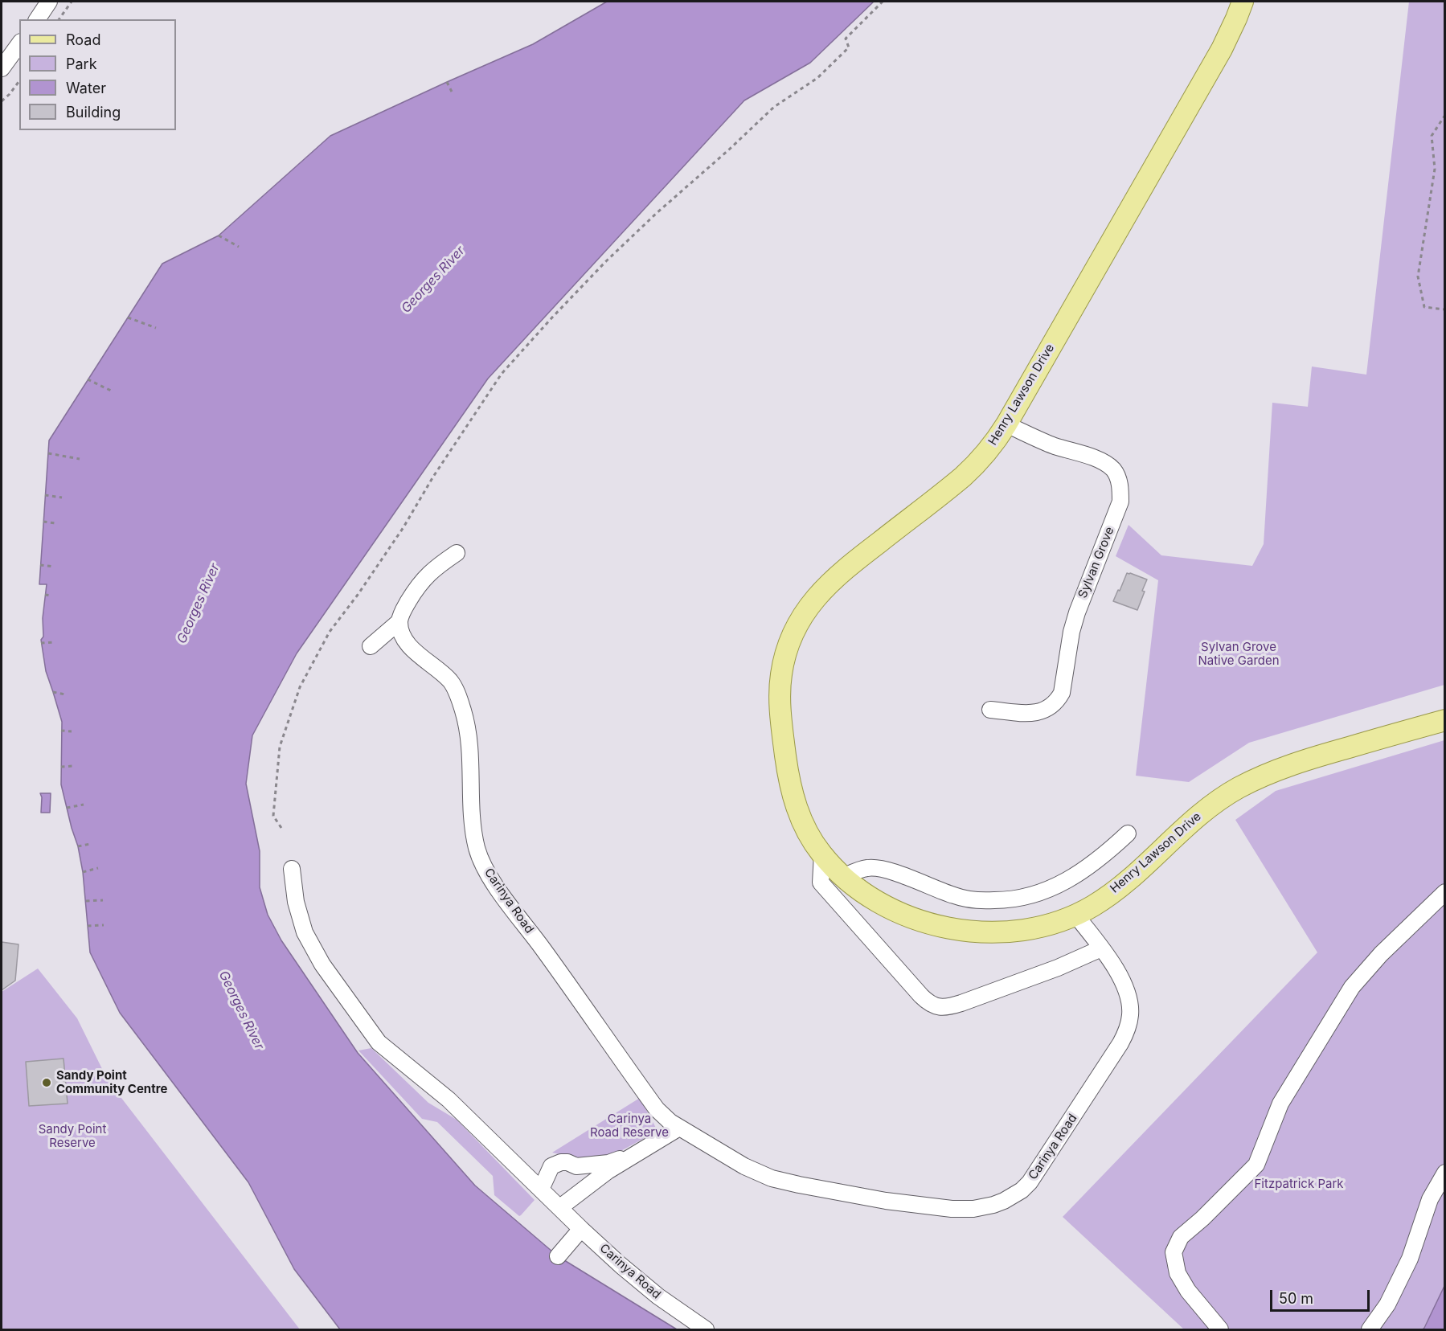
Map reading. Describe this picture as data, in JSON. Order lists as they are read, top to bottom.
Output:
{
  "streets": {
    "main road": ["Henry Lawson Drive"],
    "street": ["Sylvan Grove", "Carinya Road"]
  },
  "crossings": [
    ["Henry Lawson Drive", "Sylvan Grove"],
    ["Henry Lawson Drive", "Carinya Road"]
  ],
  "water": ["Georges River"],
  "parks": [
    "Sylvan Grove Native Garden",
    "Carinya Road Reserve",
    "Sandy Point Reserve",
    "Fitzpatrick Park"
  ],
  "places": ["Sandy Point Community Centre"],
  "legend": [
    "Road",
    "Park",
    "Water",
    "Building"
  ],
  "scale_bar": "50 m"
}
